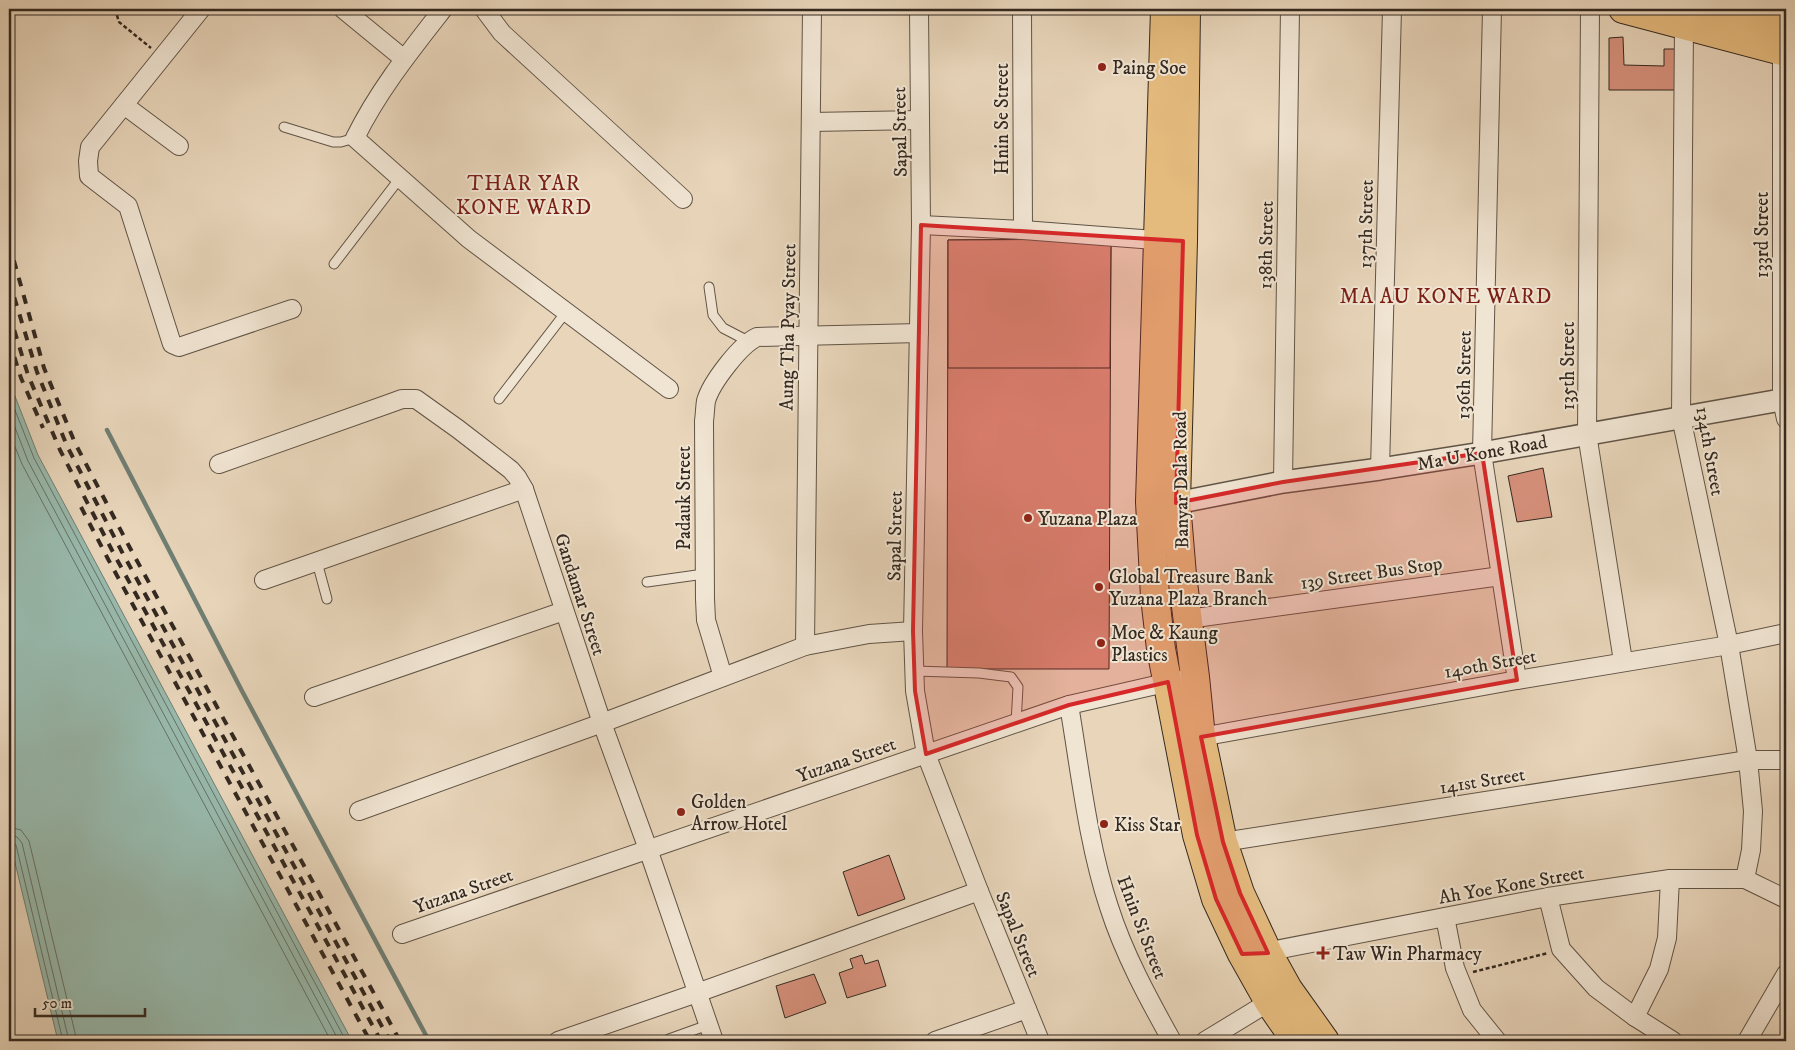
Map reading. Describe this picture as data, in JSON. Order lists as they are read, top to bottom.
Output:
{
  "streets": {
    "main road": ["Banyar Dala Road"],
    "street": [
      "Hnin Se Street",
      "Sapal Street",
      "137th Street",
      "133rd Street",
      "138th Street",
      "Aung Tha Pyay Street",
      "135th Street",
      "136th Street",
      "134th Street",
      "Ma U Kone Road",
      "Padauk Street",
      "139 Street Bus Stop",
      "Gandamar Street",
      "140th Street",
      "Yuzana Street",
      "141st Street",
      "Ah Yoe Kone Street",
      "Hnin Si Street"
    ]
  },
  "crossings": [
    ["Sapal Street", "Yuzana Street"],
    ["137th Street", "Ma U Kone Road"],
    ["133rd Street", "Ma U Kone Road"],
    ["138th Street", "Ma U Kone Road"],
    ["135th Street", "Ma U Kone Road"],
    ["135th Street", "140th Street"],
    ["136th Street", "Ma U Kone Road"],
    ["136th Street", "139 Street Bus Stop"],
    ["136th Street", "140th Street"],
    ["134th Street", "Ma U Kone Road"],
    ["134th Street", "140th Street"],
    ["134th Street", "141st Street"],
    ["134th Street", "Ah Yoe Kone Street"],
    ["Ma U Kone Road", "Banyar Dala Road"],
    ["Banyar Dala Road", "139 Street Bus Stop"],
    ["Banyar Dala Road", "140th Street"],
    ["Banyar Dala Road", "Yuzana Street"],
    ["Banyar Dala Road", "141st Street"],
    ["Banyar Dala Road", "Ah Yoe Kone Street"],
    ["Gandamar Street", "Yuzana Street"],
    ["Yuzana Street", "Hnin Si Street"]
  ],
  "districts": ["THAR YAR KONE WARD", "MA AU KONE WARD"],
  "places": {
    "other": [
      "Paing Soe",
      "Yuzana Plaza",
      "Global Treasure Bank Yuzana Plaza Branch",
      "Moe & Kaung Plastics",
      "Golden Arrow Hotel",
      "Kiss Star"
    ],
    "health": ["Taw Win Pharmacy"]
  },
  "scale_bar": "50 m"
}
